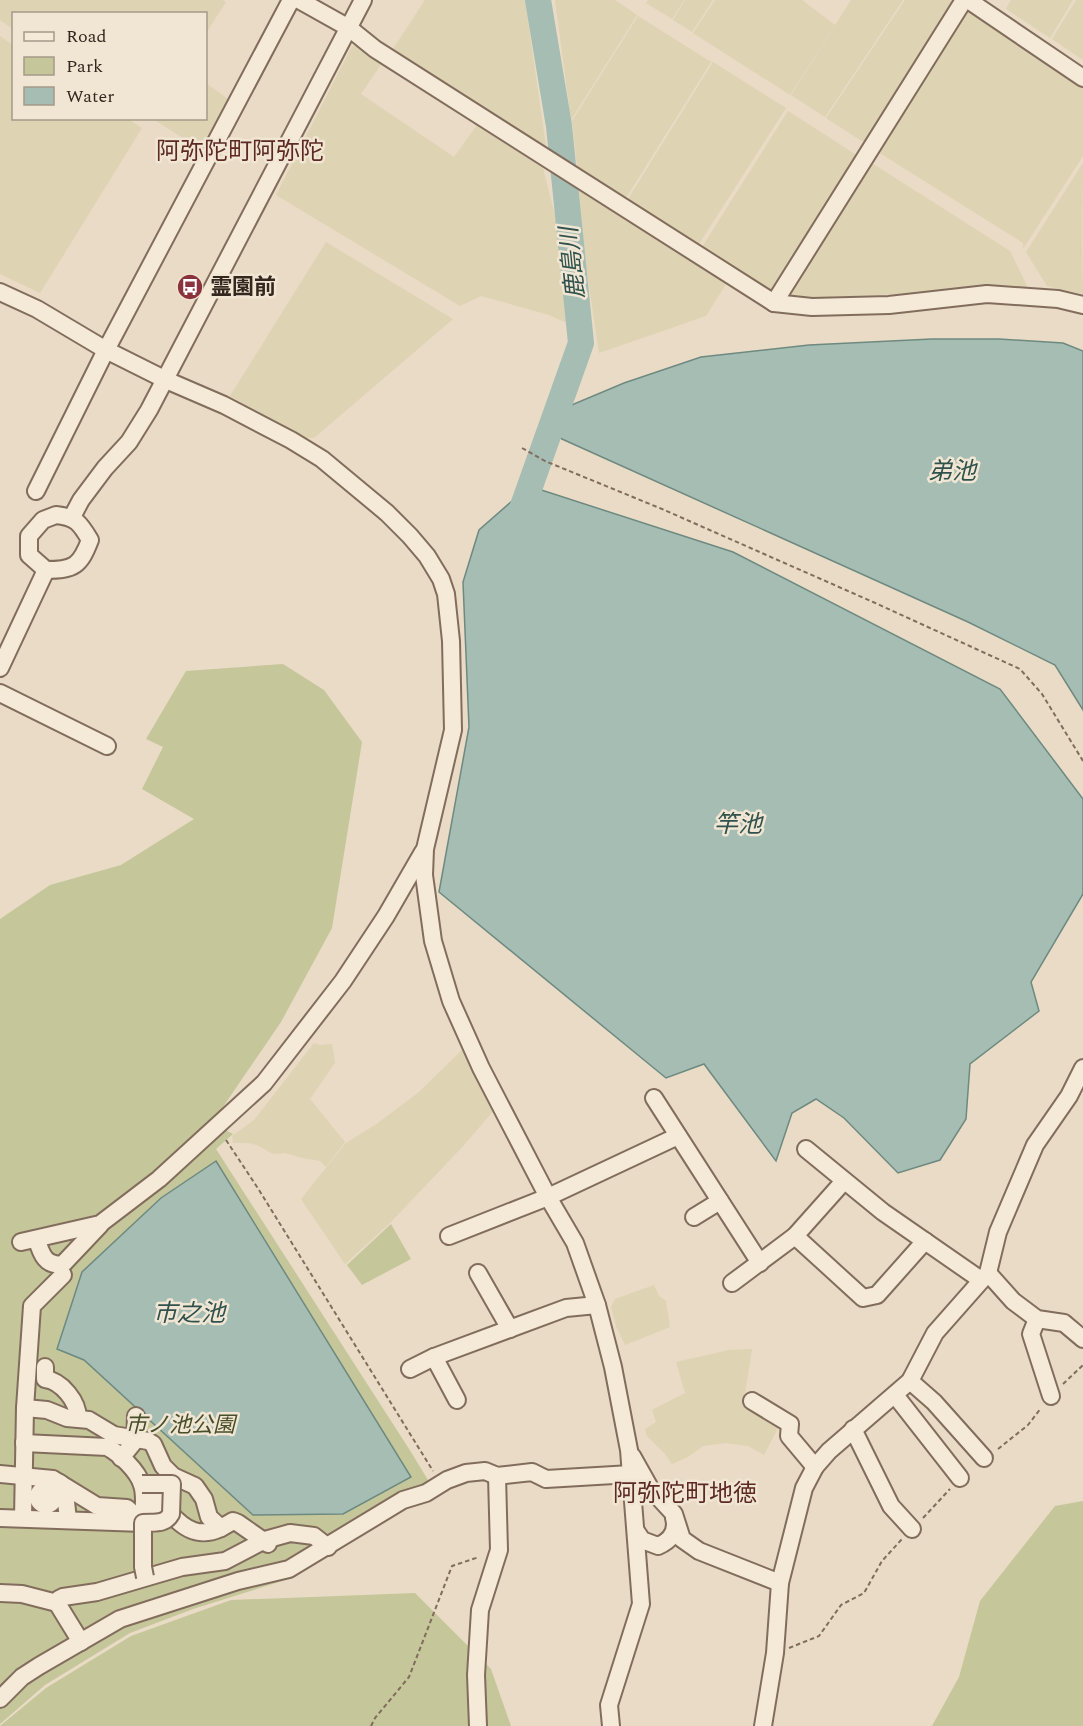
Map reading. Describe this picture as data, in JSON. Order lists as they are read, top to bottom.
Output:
{
  "districts": ["阿弥陀町阿弥陀", "阿弥陀町地徳"],
  "water": [
    "鹿島川",
    "弟池",
    "竿池",
    "市之池"
  ],
  "parks": ["市ノ池公園"],
  "places": {
    "bus stop": ["霊園前"]
  },
  "legend": ["Road", "Park", "Water"]
}
